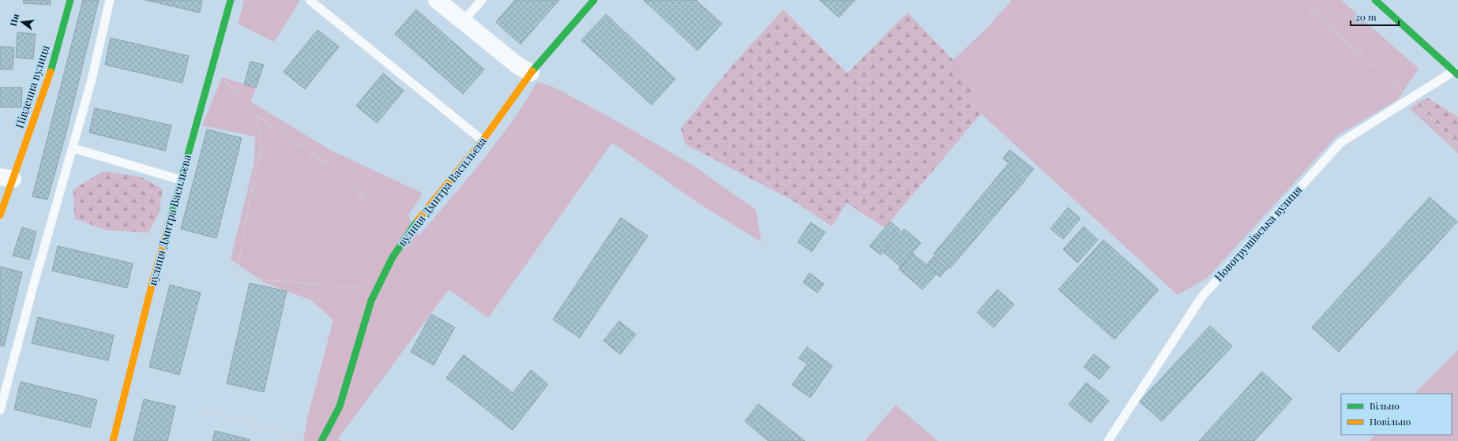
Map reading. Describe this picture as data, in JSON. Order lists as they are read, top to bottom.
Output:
{
  "streets": {
    "street": ["Південна вулиця", "вулиця Дмитра Васильєва"],
    "lane": ["Новогрушівська вулиця"]
  },
  "legend": ["Вільно", "Повільно"],
  "scale_bar": "20 m",
  "north": "left"
}
